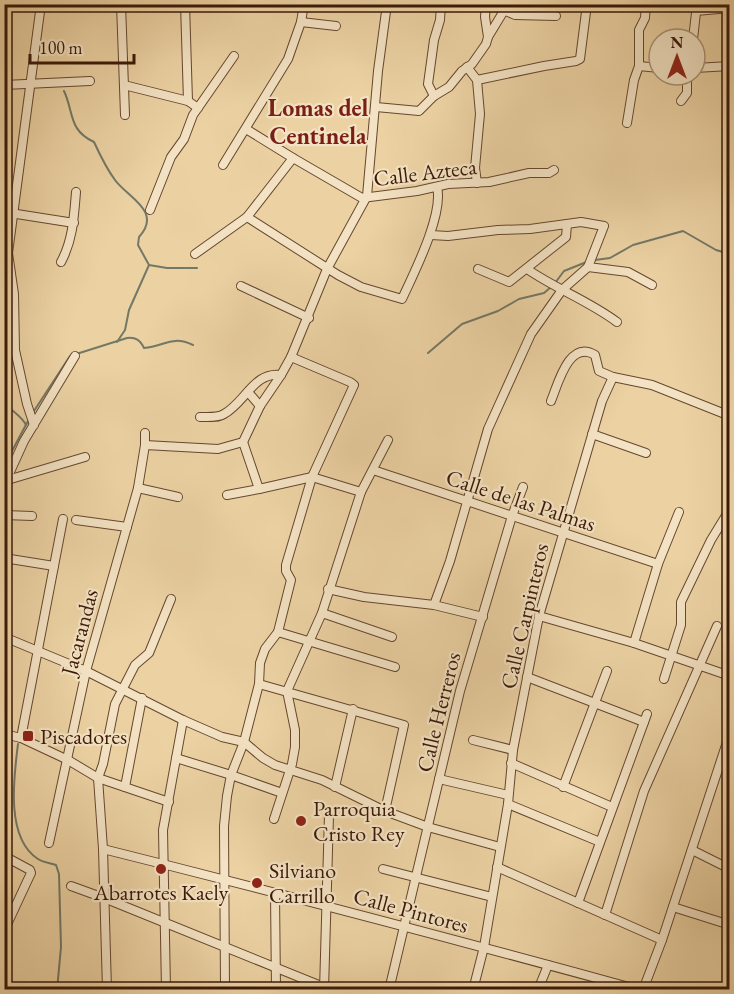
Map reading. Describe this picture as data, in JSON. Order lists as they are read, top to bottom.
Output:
{
  "streets": {
    "street": [
      "Calle Azteca",
      "Calle de las Palmas",
      "Calle Carpinteros",
      "Jacarandas",
      "Calle Herreros",
      "Calle Pintores"
    ]
  },
  "crossings": [
    ["Calle de las Palmas", "Calle Carpinteros"],
    ["Calle de las Palmas", "Calle Herreros"],
    ["Calle Carpinteros", "Calle Pintores"],
    ["Calle Herreros", "Calle Pintores"]
  ],
  "districts": ["Lomas del Centinela"],
  "places": {
    "transit": ["Piscadores"],
    "other": ["Parroquia Cristo Rey", "Abarrotes Kaely", "Silviano Carrillo"]
  },
  "scale_bar": "100 m",
  "north": "top"
}
